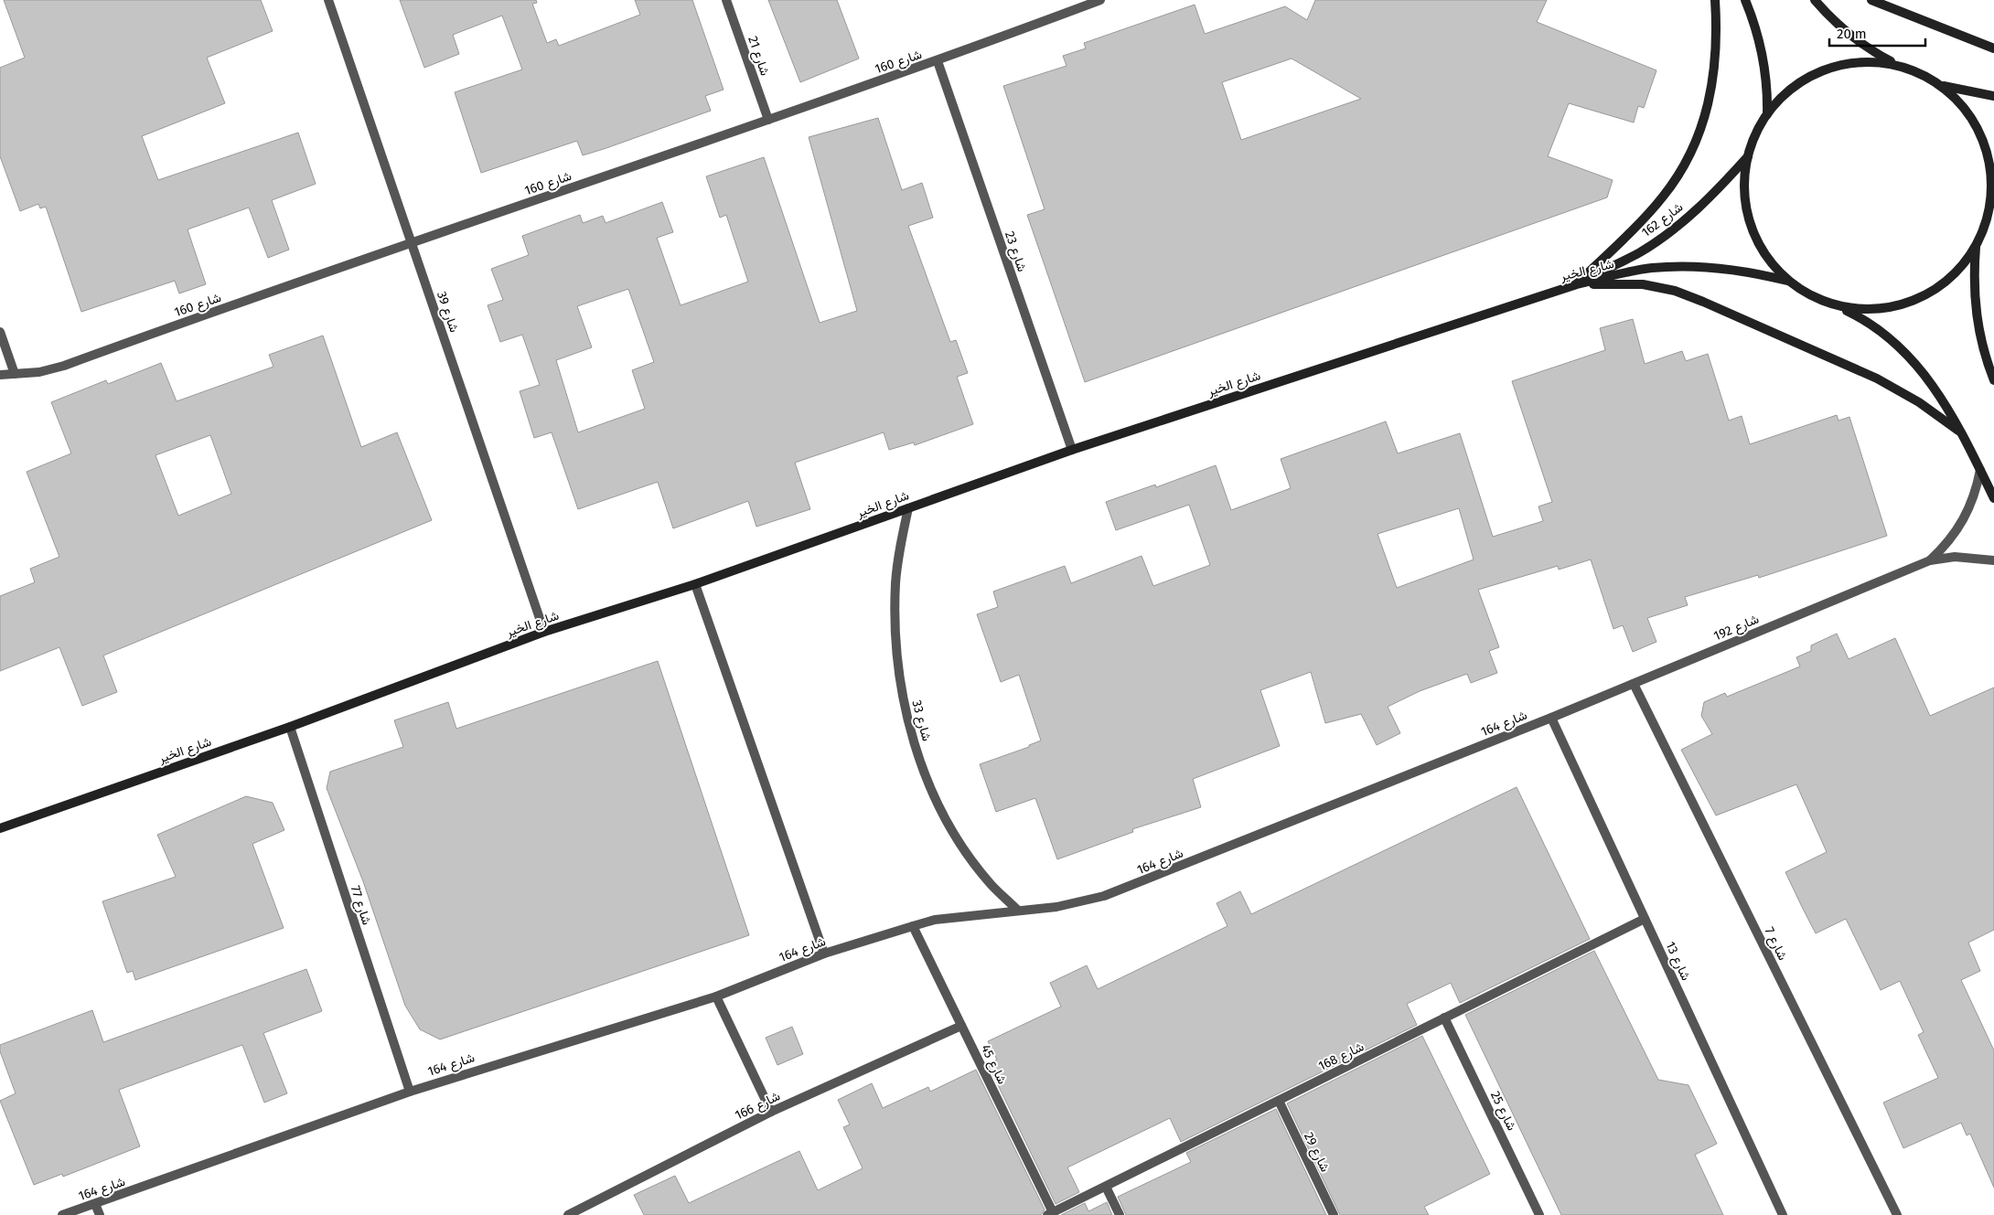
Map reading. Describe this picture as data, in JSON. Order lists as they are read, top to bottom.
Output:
{
  "streets": {
    "main road": ["شارع 162", "شارع الخير"],
    "street": [
      "شارع 21",
      "شارع 160",
      "شارع 23",
      "شارع 39",
      "شارع 192",
      "شارع 33",
      "شارع 164",
      "شارع 77",
      "شارع 7",
      "شارع 13",
      "شارع 168",
      "شارع 45",
      "شارع 166",
      "شارع 25",
      "شارع 29"
    ]
  },
  "crossings": [
    ["شارع 21", "شارع 160"],
    ["شارع 160", "شارع 23"],
    ["شارع 160", "شارع 39"],
    ["شارع 162", "شارع الخير"],
    ["شارع 23", "شارع الخير"],
    ["شارع الخير", "شارع 39"],
    ["شارع الخير", "شارع 33"],
    ["شارع الخير", "شارع 77"],
    ["شارع 192", "شارع 164"],
    ["شارع 192", "شارع 7"],
    ["شارع 192", "شارع 13"],
    ["شارع 33", "شارع 164"],
    ["شارع 164", "شارع 77"],
    ["شارع 164", "شارع 13"],
    ["شارع 164", "شارع 45"],
    ["شارع 13", "شارع 168"],
    ["شارع 168", "شارع 45"],
    ["شارع 168", "شارع 25"],
    ["شارع 168", "شارع 29"],
    ["شارع 45", "شارع 166"]
  ],
  "scale_bar": "20 m"
}
